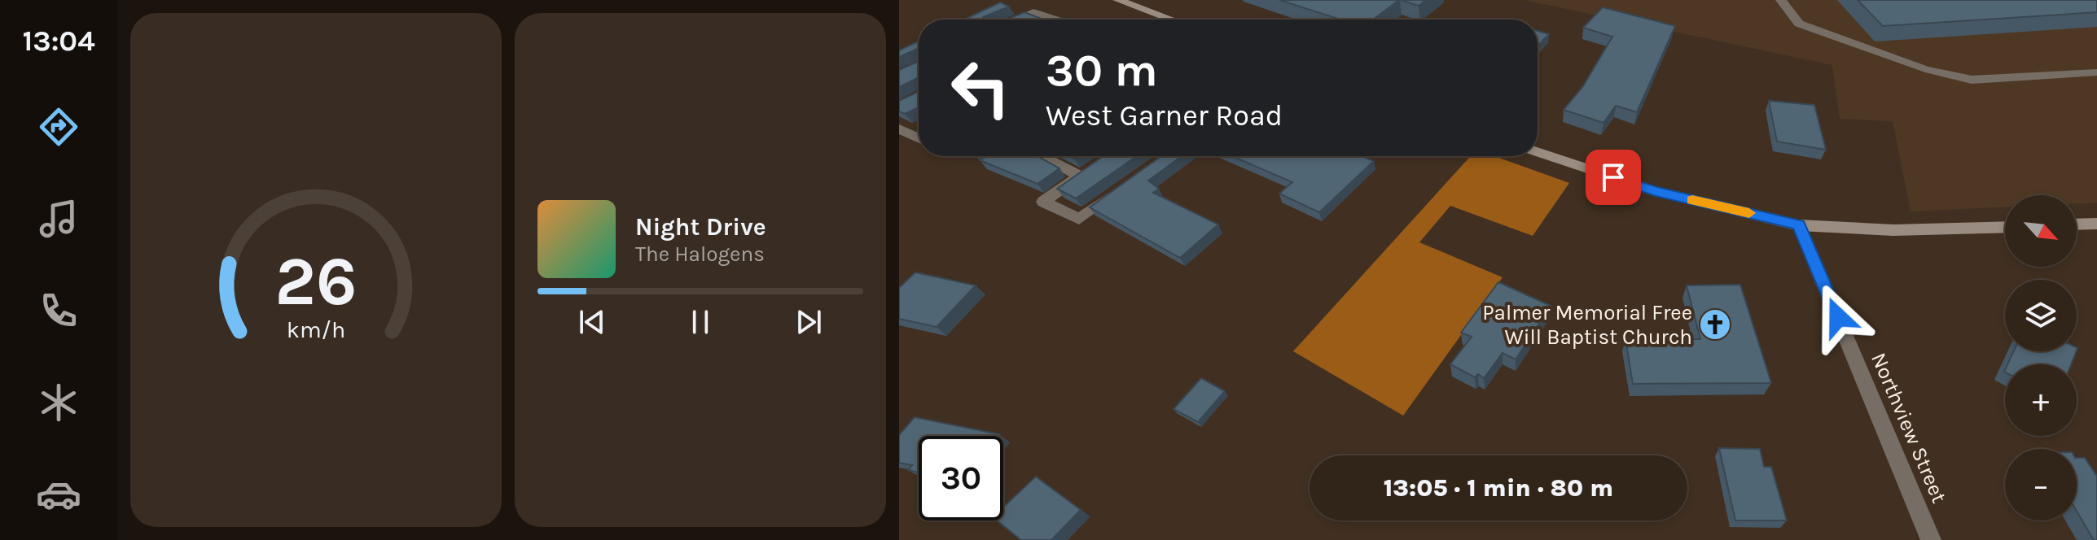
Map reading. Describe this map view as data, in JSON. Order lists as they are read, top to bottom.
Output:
{
  "streets": {
    "street": ["Northview Street"]
  },
  "places": {
    "church": ["Palmer Memorial Free Will Baptist Church"]
  },
  "north": "bottom right",
  "page": {
    "tabs": "13:04",
    "turn": ["30 m", "West Garner Road"],
    "map_buttons": ["+", "−"],
    "song": ["Night Drive", "The Halogens"],
    "limit": "30",
    "trip": "13:05 · 1 min · 80 m",
    "gauge": ["26", "km/h"]
  }
}
